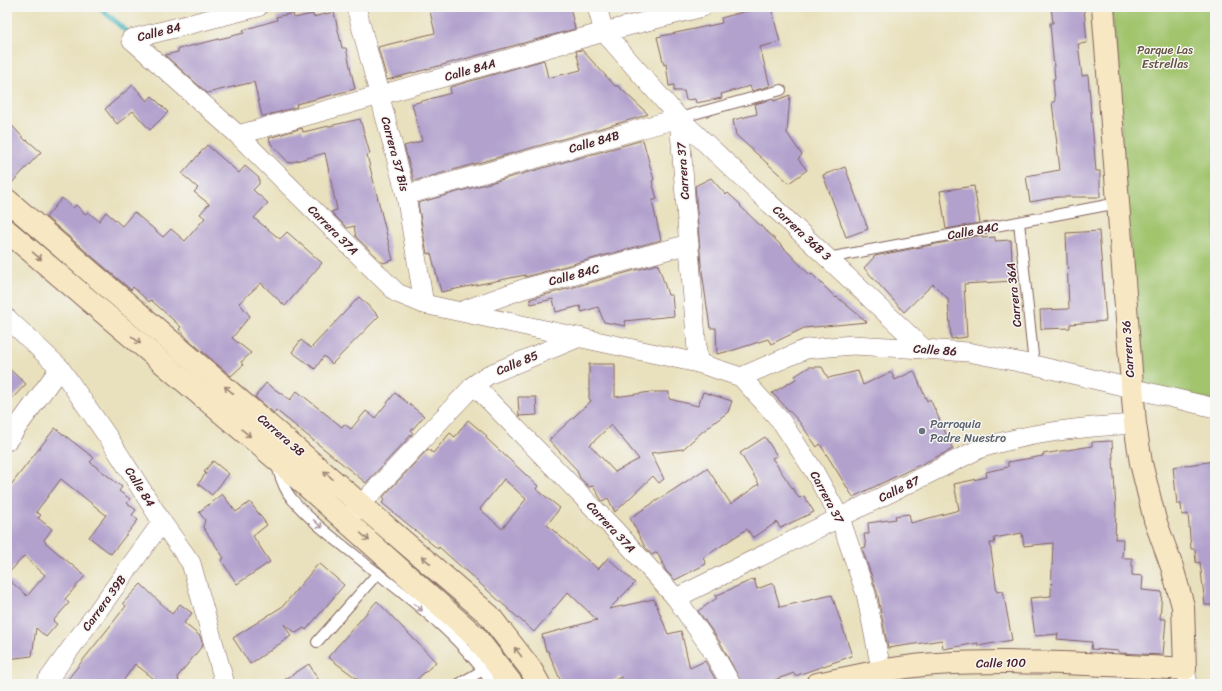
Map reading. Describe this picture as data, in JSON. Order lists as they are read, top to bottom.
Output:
{
  "streets": {
    "main road": ["Carrera 36", "Carrera 38", "Calle 100"],
    "street": [
      "Calle 84",
      "Calle 84A",
      "Calle 84B",
      "Carrera 37 Bis",
      "Carrera 37",
      "Carrera 37A",
      "Calle 84C",
      "Carrera 36B 3",
      "Calle 86",
      "Calle 85",
      "Calle 87",
      "Carrera 39B"
    ],
    "lane": ["Carrera 36A"]
  },
  "crossings": [
    ["Calle 84", "Carrera 37A"],
    ["Calle 84", "Carrera 39B"],
    ["Calle 84A", "Carrera 37 Bis"],
    ["Calle 84A", "Carrera 37A"],
    ["Calle 84B", "Carrera 37 Bis"],
    ["Calle 84B", "Carrera 37"],
    ["Calle 84B", "Carrera 36B 3"],
    ["Carrera 37 Bis", "Carrera 37A"],
    ["Carrera 37", "Calle 84C"],
    ["Carrera 37", "Carrera 36B 3"],
    ["Carrera 37", "Calle 86"],
    ["Carrera 37", "Calle 87"],
    ["Carrera 37", "Calle 100"],
    ["Carrera 37A", "Calle 84C"],
    ["Carrera 37A", "Calle 85"],
    ["Carrera 37A", "Calle 87"],
    ["Calle 84C", "Carrera 36B 3"],
    ["Calle 84C", "Carrera 36A"],
    ["Calle 84C", "Carrera 36"],
    ["Carrera 36B 3", "Calle 86"],
    ["Carrera 36A", "Calle 86"],
    ["Carrera 36", "Calle 86"],
    ["Carrera 36", "Calle 87"],
    ["Carrera 36", "Calle 100"],
    ["Calle 85", "Carrera 38"]
  ],
  "parks": ["Parque Las Estrellas"],
  "places": ["Parroquia Padre Nuestro"]
}
